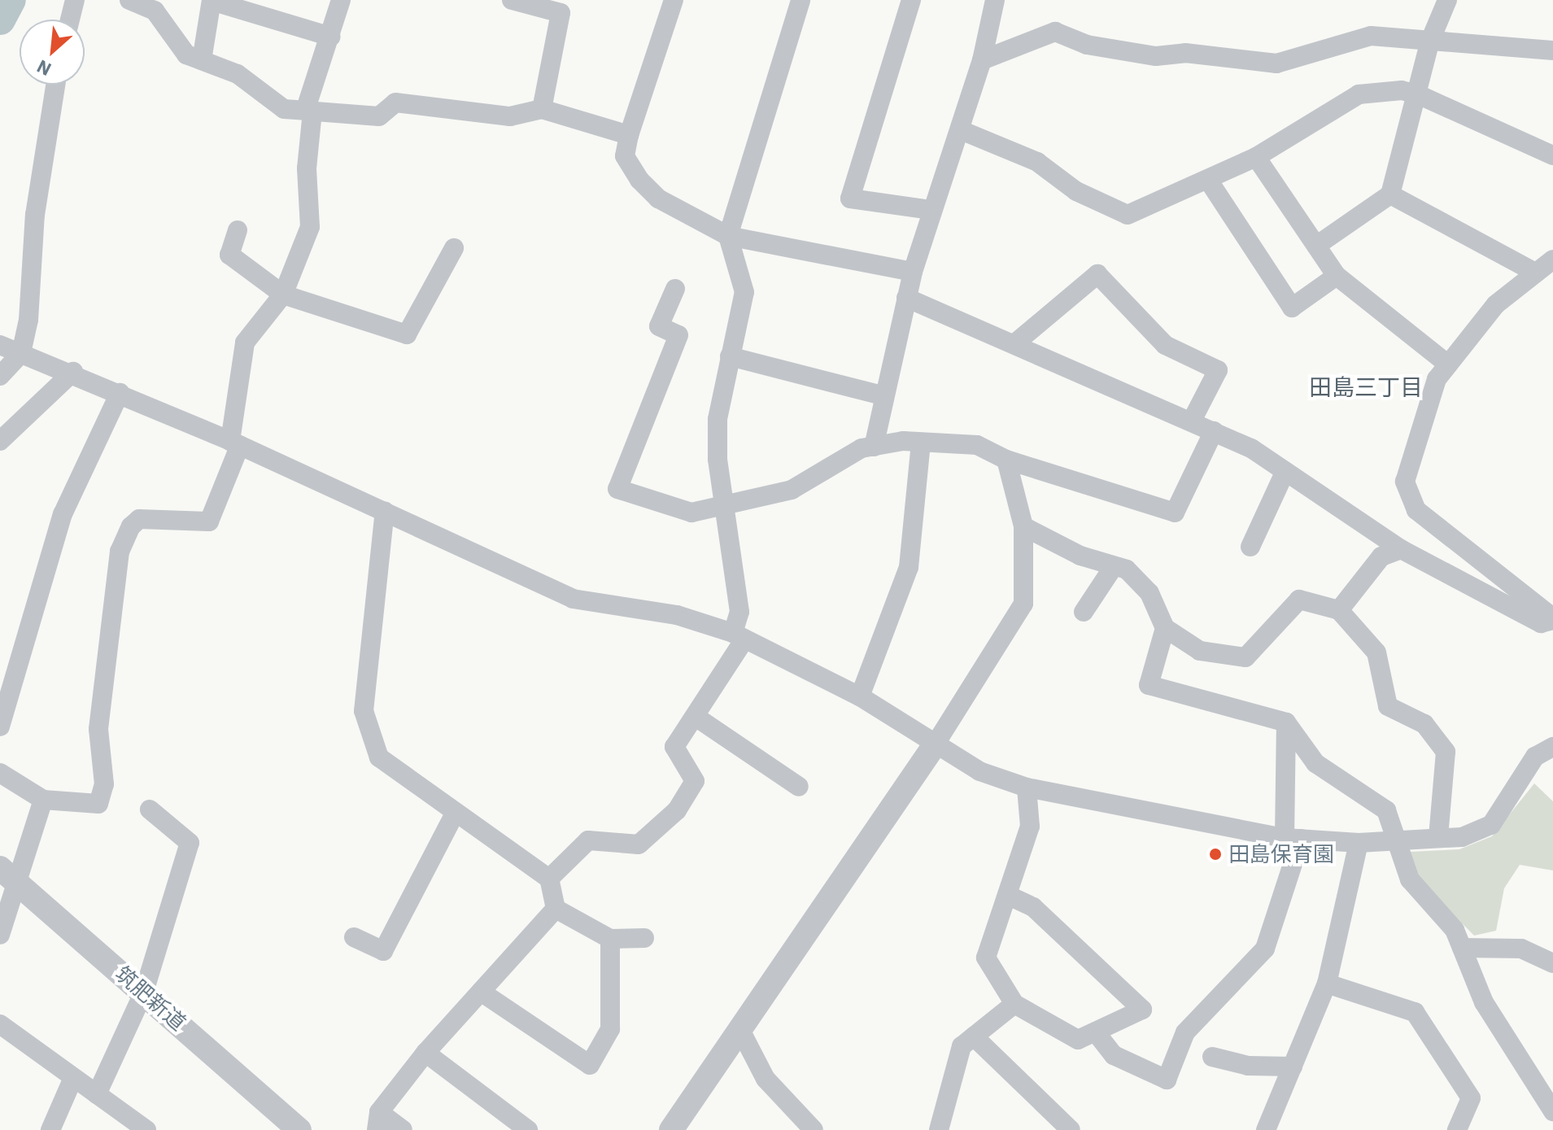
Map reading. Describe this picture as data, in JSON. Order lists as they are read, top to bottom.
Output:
{
  "streets": {
    "street": ["筑肥新道"]
  },
  "districts": ["田島三丁目"],
  "places": ["田島保育園"],
  "north": "bottom left"
}
